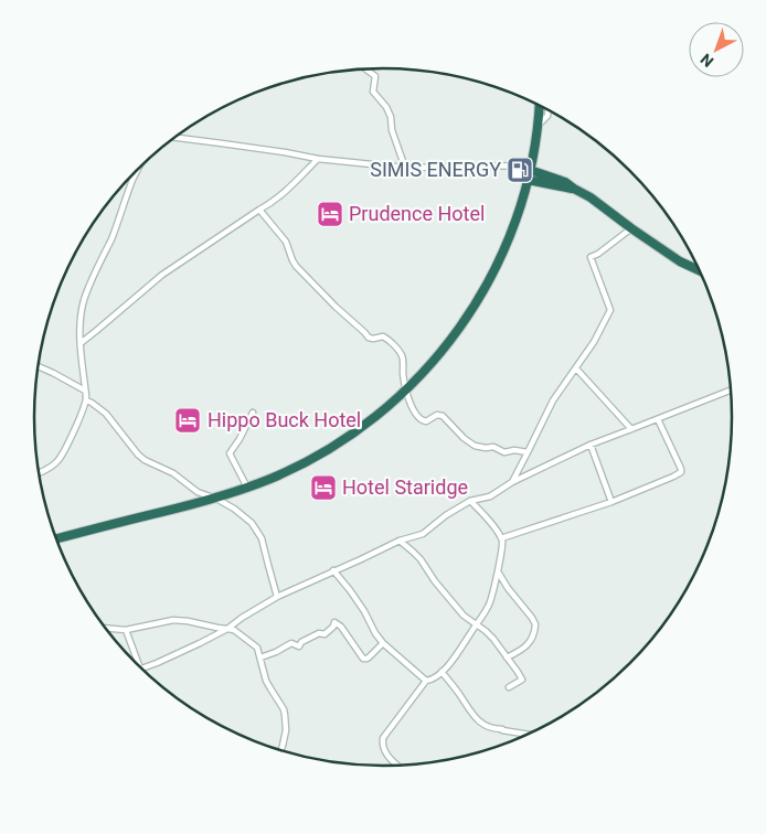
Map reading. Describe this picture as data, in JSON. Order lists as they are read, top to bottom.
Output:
{
  "places": {
    "fuel station": ["SIMIS ENERGY"],
    "hotel": ["Prudence Hotel", "Hippo Buck Hotel", "Hotel Staridge"]
  },
  "north": "bottom left"
}
